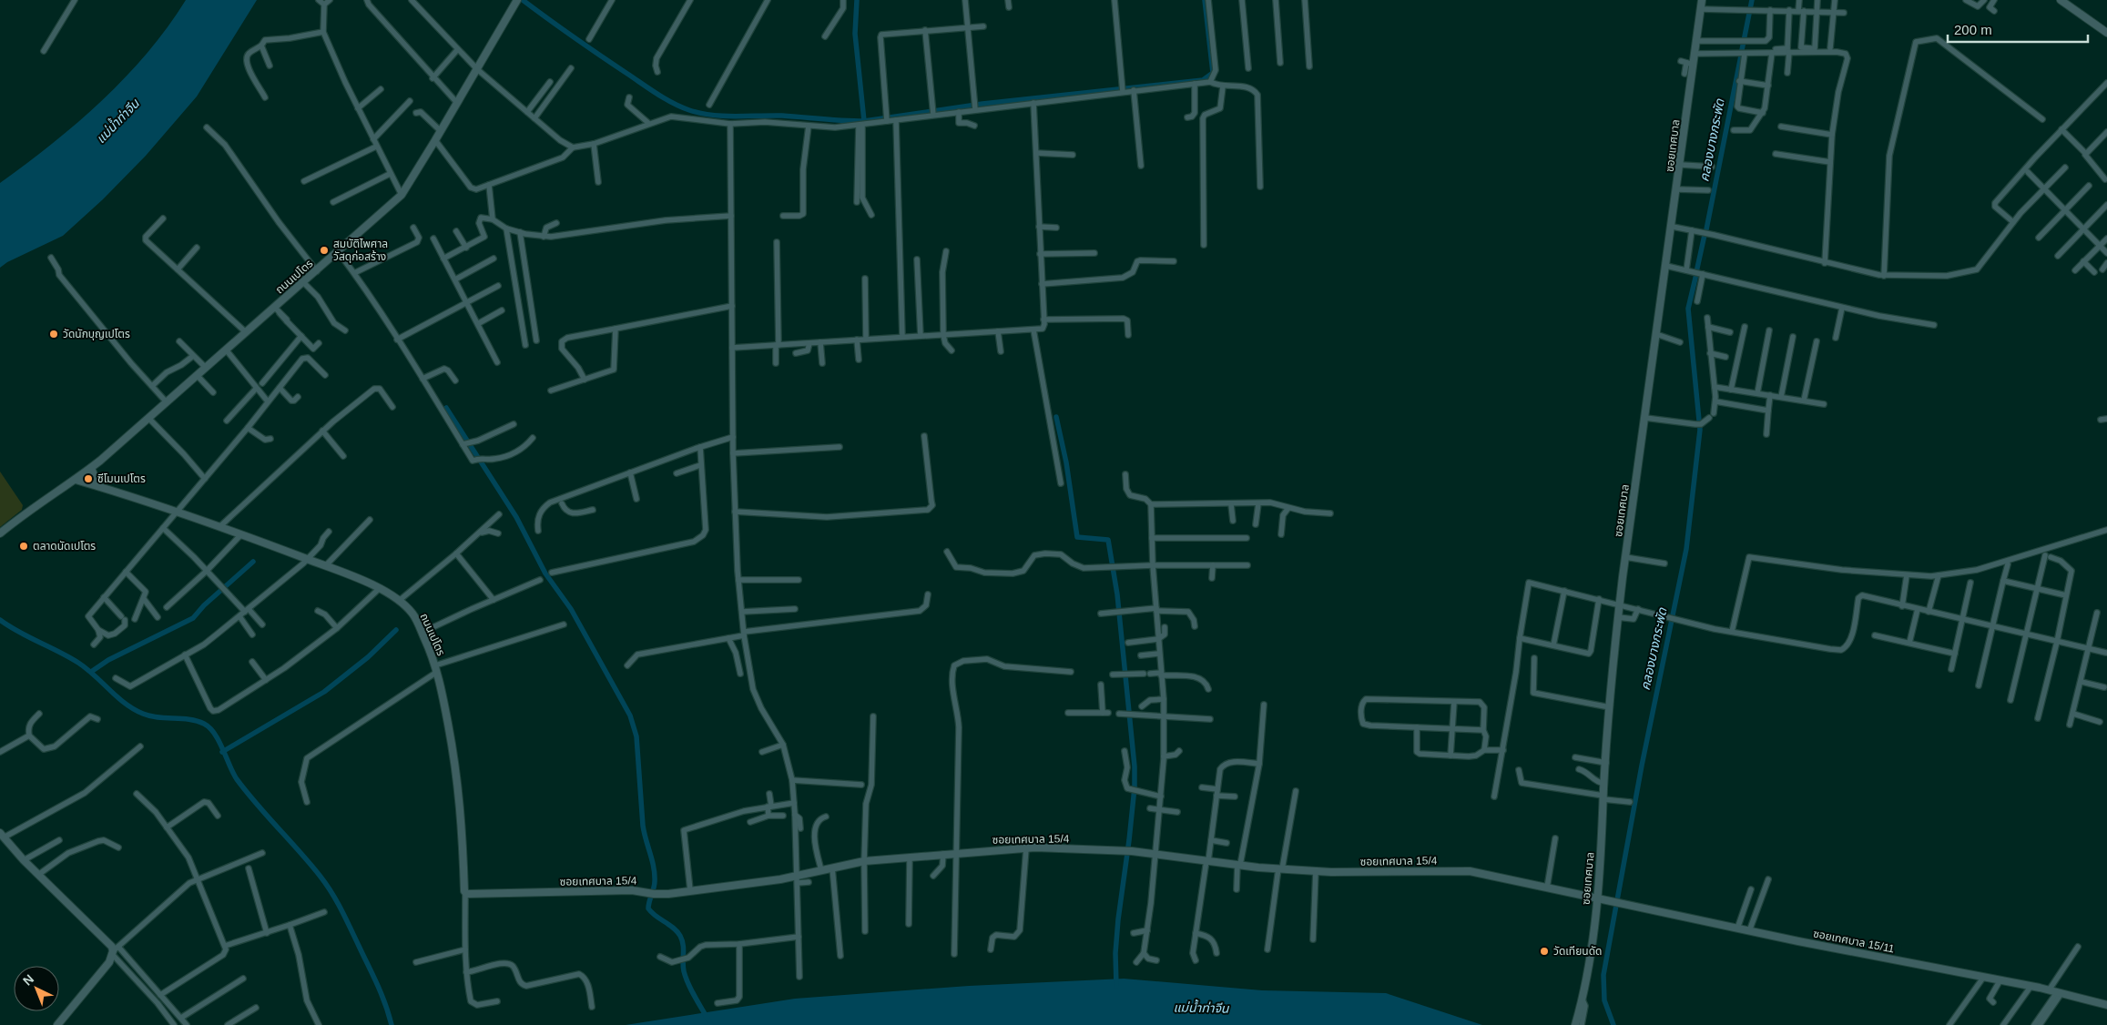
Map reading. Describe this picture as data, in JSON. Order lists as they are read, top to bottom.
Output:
{
  "streets": {
    "street": [
      "ซอยเทศบาล",
      "ถนนเปโตร",
      "ซอยเทศบาล 15/4",
      "ซอยเทศบาล 15/11"
    ]
  },
  "crossings": [
    ["ซอยเทศบาล", "ซอยเทศบาล 15/4"],
    ["ซอยเทศบาล", "ซอยเทศบาล 15/11"],
    ["ถนนเปโตร", "ซอยเทศบาล 15/4"],
    ["ซอยเทศบาล 15/4", "ซอยเทศบาล 15/11"]
  ],
  "water": ["แม่น้ำท่าจีน", "คลองบางกระพัด"],
  "places": [
    "สมบัติไพศาล วัสดุก่อสร้าง",
    "วัดนักบุญเปโตร",
    "ซีโมนเปโตร",
    "ตลาดนัดเปโตร",
    "วัดเทียนดัด"
  ],
  "scale_bar": "200 m",
  "north": "top left"
}
